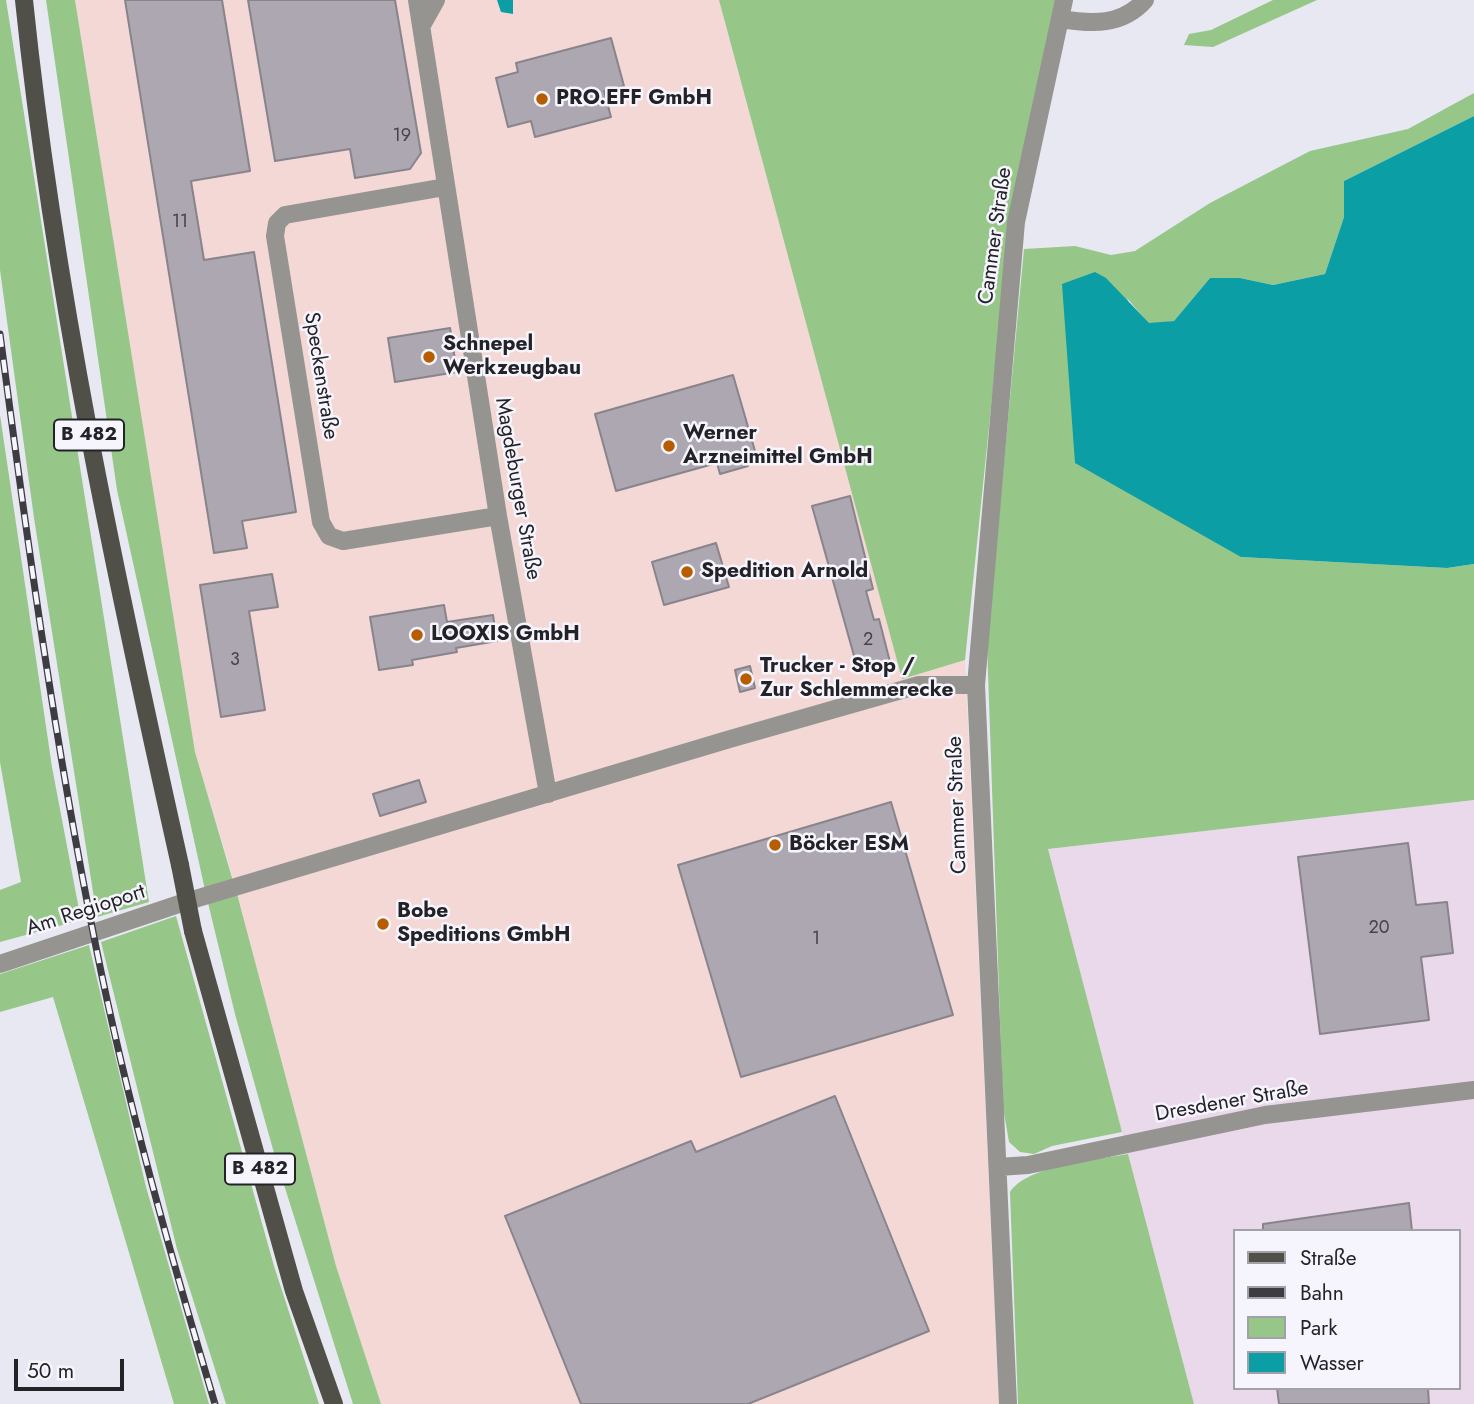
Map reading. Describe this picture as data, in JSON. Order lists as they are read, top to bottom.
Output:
{
  "streets": {
    "main road": ["B 482"],
    "street": [
      "Cammer Straße",
      "Speckenstraße",
      "Magdeburger Straße",
      "Am Regioport",
      "Dresdener Straße"
    ]
  },
  "crossings": [
    ["Cammer Straße", "Dresdener Straße"],
    ["Speckenstraße", "Magdeburger Straße"],
    ["Magdeburger Straße", "Am Regioport"]
  ],
  "places": [
    "PRO.EFF GmbH",
    "Schnepel Werkzeugbau",
    "Werner Arzneimittel GmbH",
    "Spedition Arnold",
    "LOOXIS GmbH",
    "Trucker - Stop / Zur Schlemmerecke",
    "Böcker ESM",
    "Bobe Speditions GmbH"
  ],
  "house_numbers": [
    "19",
    "11",
    "2",
    "3",
    "20",
    "1"
  ],
  "legend": [
    "Straße",
    "Bahn",
    "Park",
    "Wasser"
  ],
  "scale_bar": "50 m"
}
